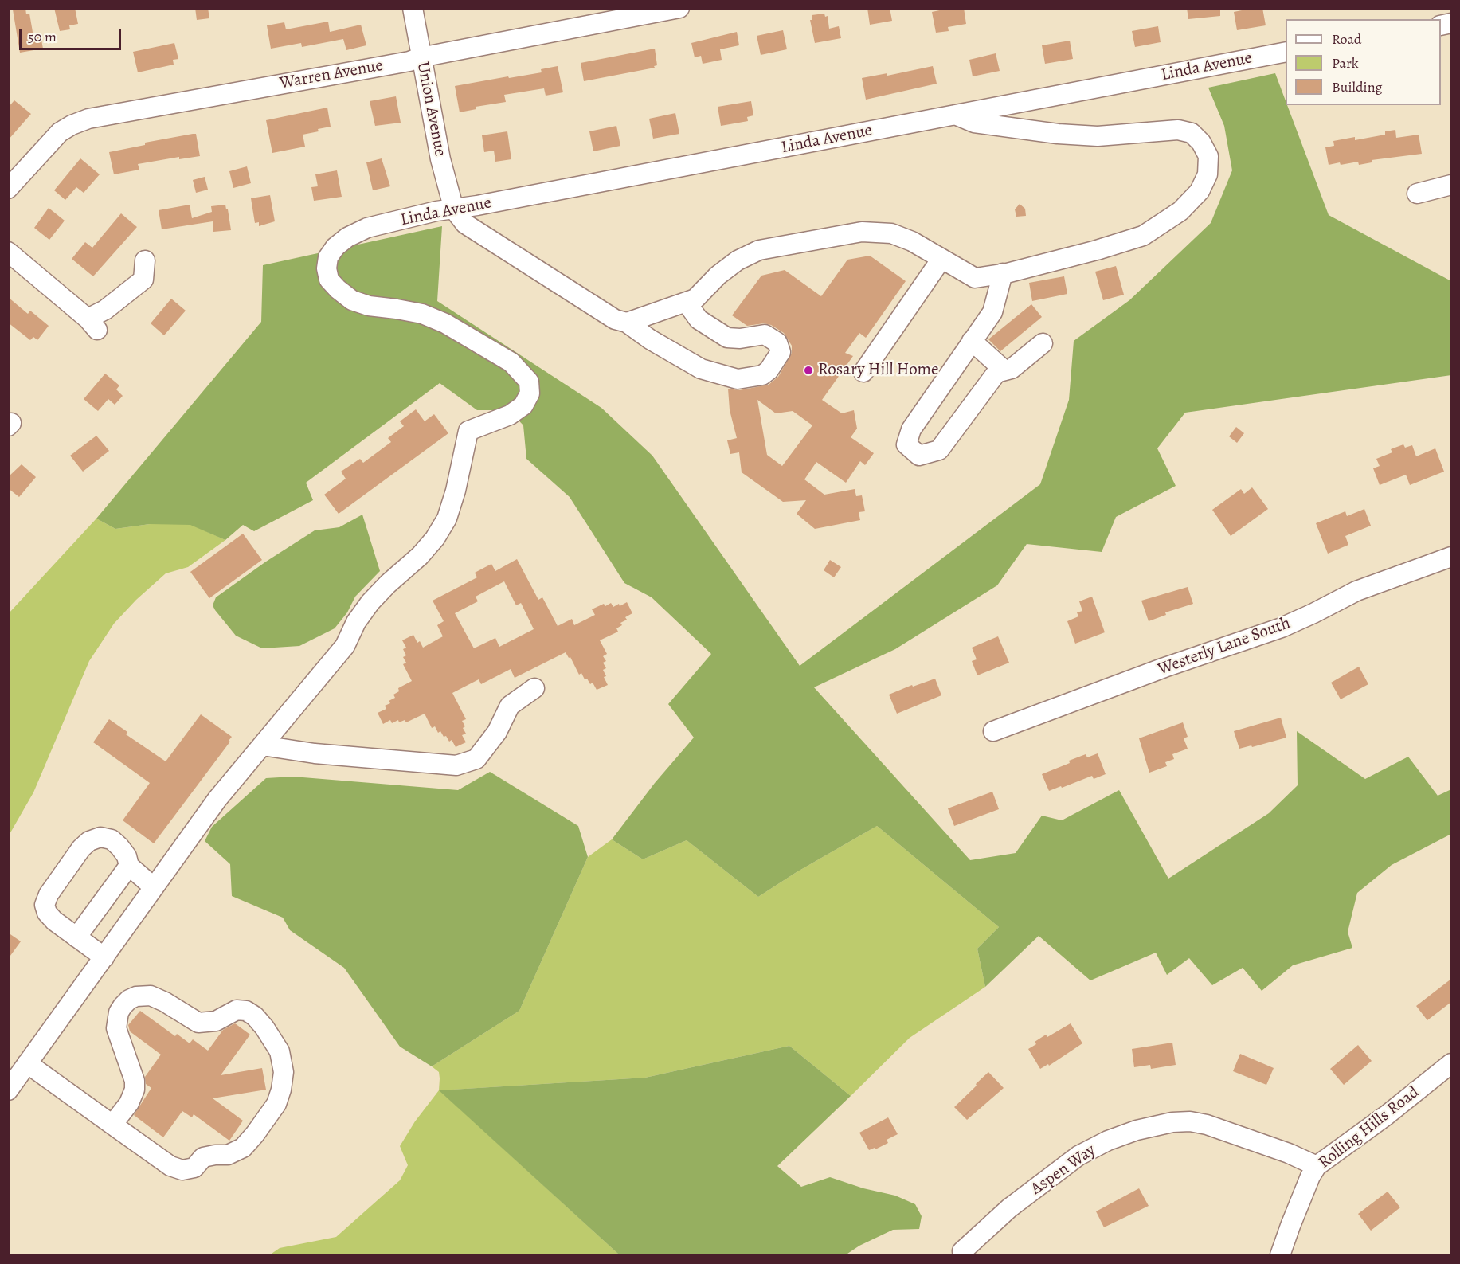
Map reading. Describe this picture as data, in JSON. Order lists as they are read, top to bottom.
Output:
{
  "streets": {
    "street": [
      "Linda Avenue",
      "Warren Avenue",
      "Union Avenue",
      "Westerly Lane South",
      "Rolling Hills Road",
      "Aspen Way"
    ]
  },
  "crossings": [
    ["Linda Avenue", "Union Avenue"],
    ["Warren Avenue", "Union Avenue"],
    ["Rolling Hills Road", "Aspen Way"]
  ],
  "places": ["Rosary Hill Home"],
  "legend": ["Road", "Park", "Building"],
  "scale_bar": "50 m"
}
